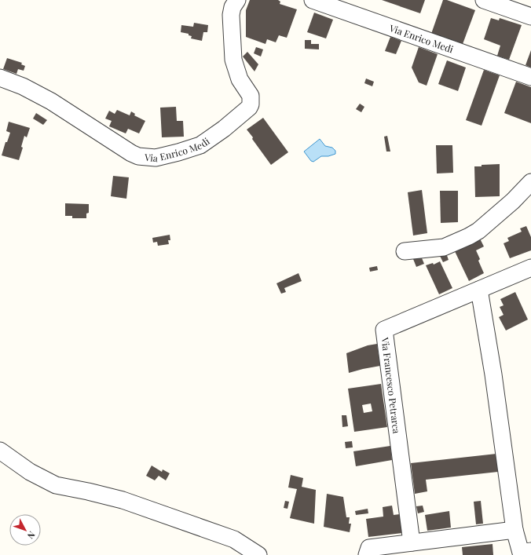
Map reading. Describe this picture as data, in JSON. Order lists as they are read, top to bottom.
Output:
{
  "streets": {
    "street": ["Via Enrico Medi", "Via Francesco Petrarca"]
  },
  "north": "bottom right"
}
